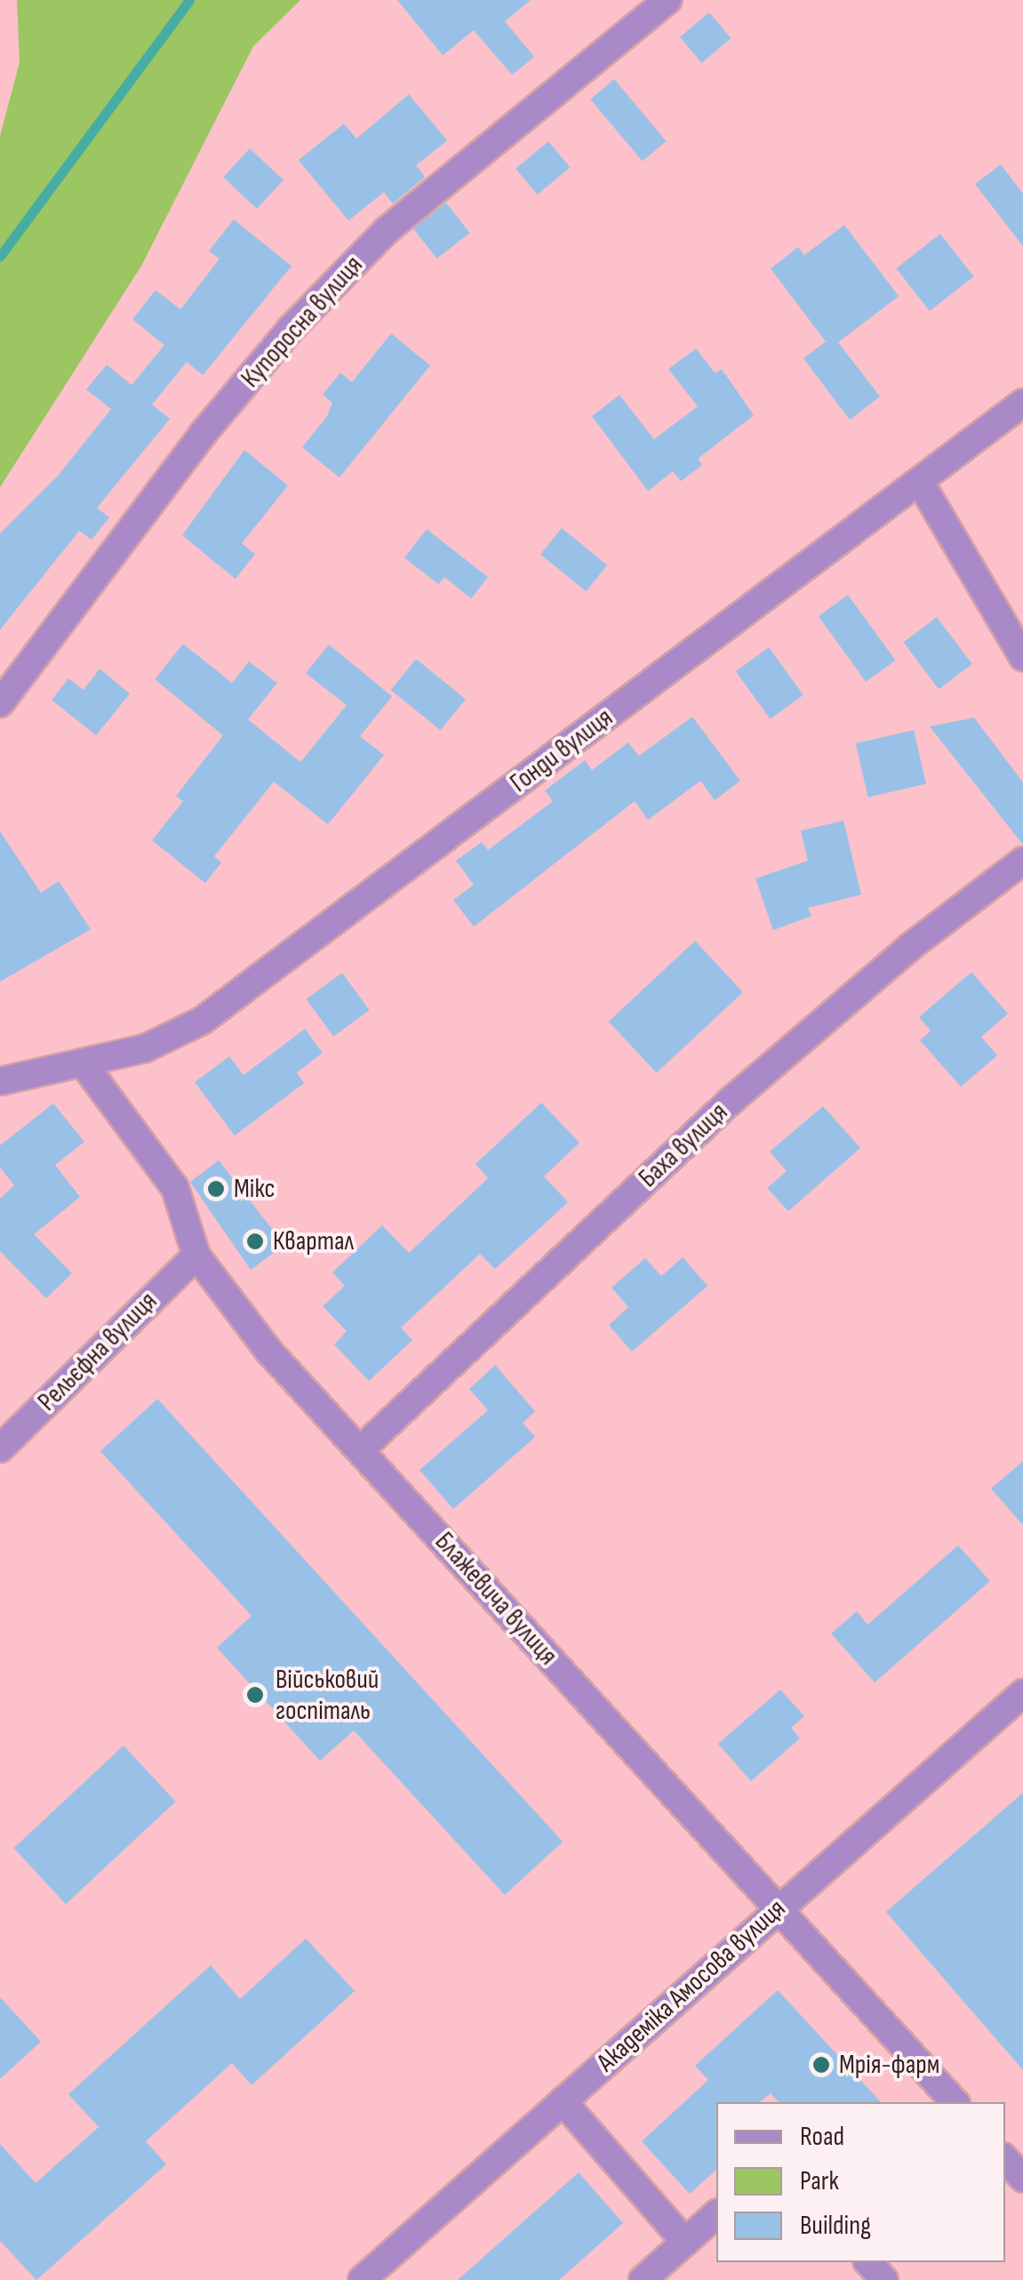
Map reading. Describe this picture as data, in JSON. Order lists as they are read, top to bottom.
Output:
{
  "streets": {
    "street": [
      "Купоросна вулиця",
      "Гонди вулиця",
      "Баха вулиця",
      "Рельєфна вулиця",
      "Блажевича вулиця",
      "Академіка Амосова вулиця"
    ]
  },
  "crossings": [
    ["Гонди вулиця", "Блажевича вулиця"],
    ["Баха вулиця", "Блажевича вулиця"],
    ["Рельєфна вулиця", "Блажевича вулиця"],
    ["Блажевича вулиця", "Академіка Амосова вулиця"]
  ],
  "places": [
    "Мікс",
    "Квартал",
    "Військовий госпіталь",
    "Мрія-фарм"
  ],
  "legend": ["Road", "Park", "Building"]
}
